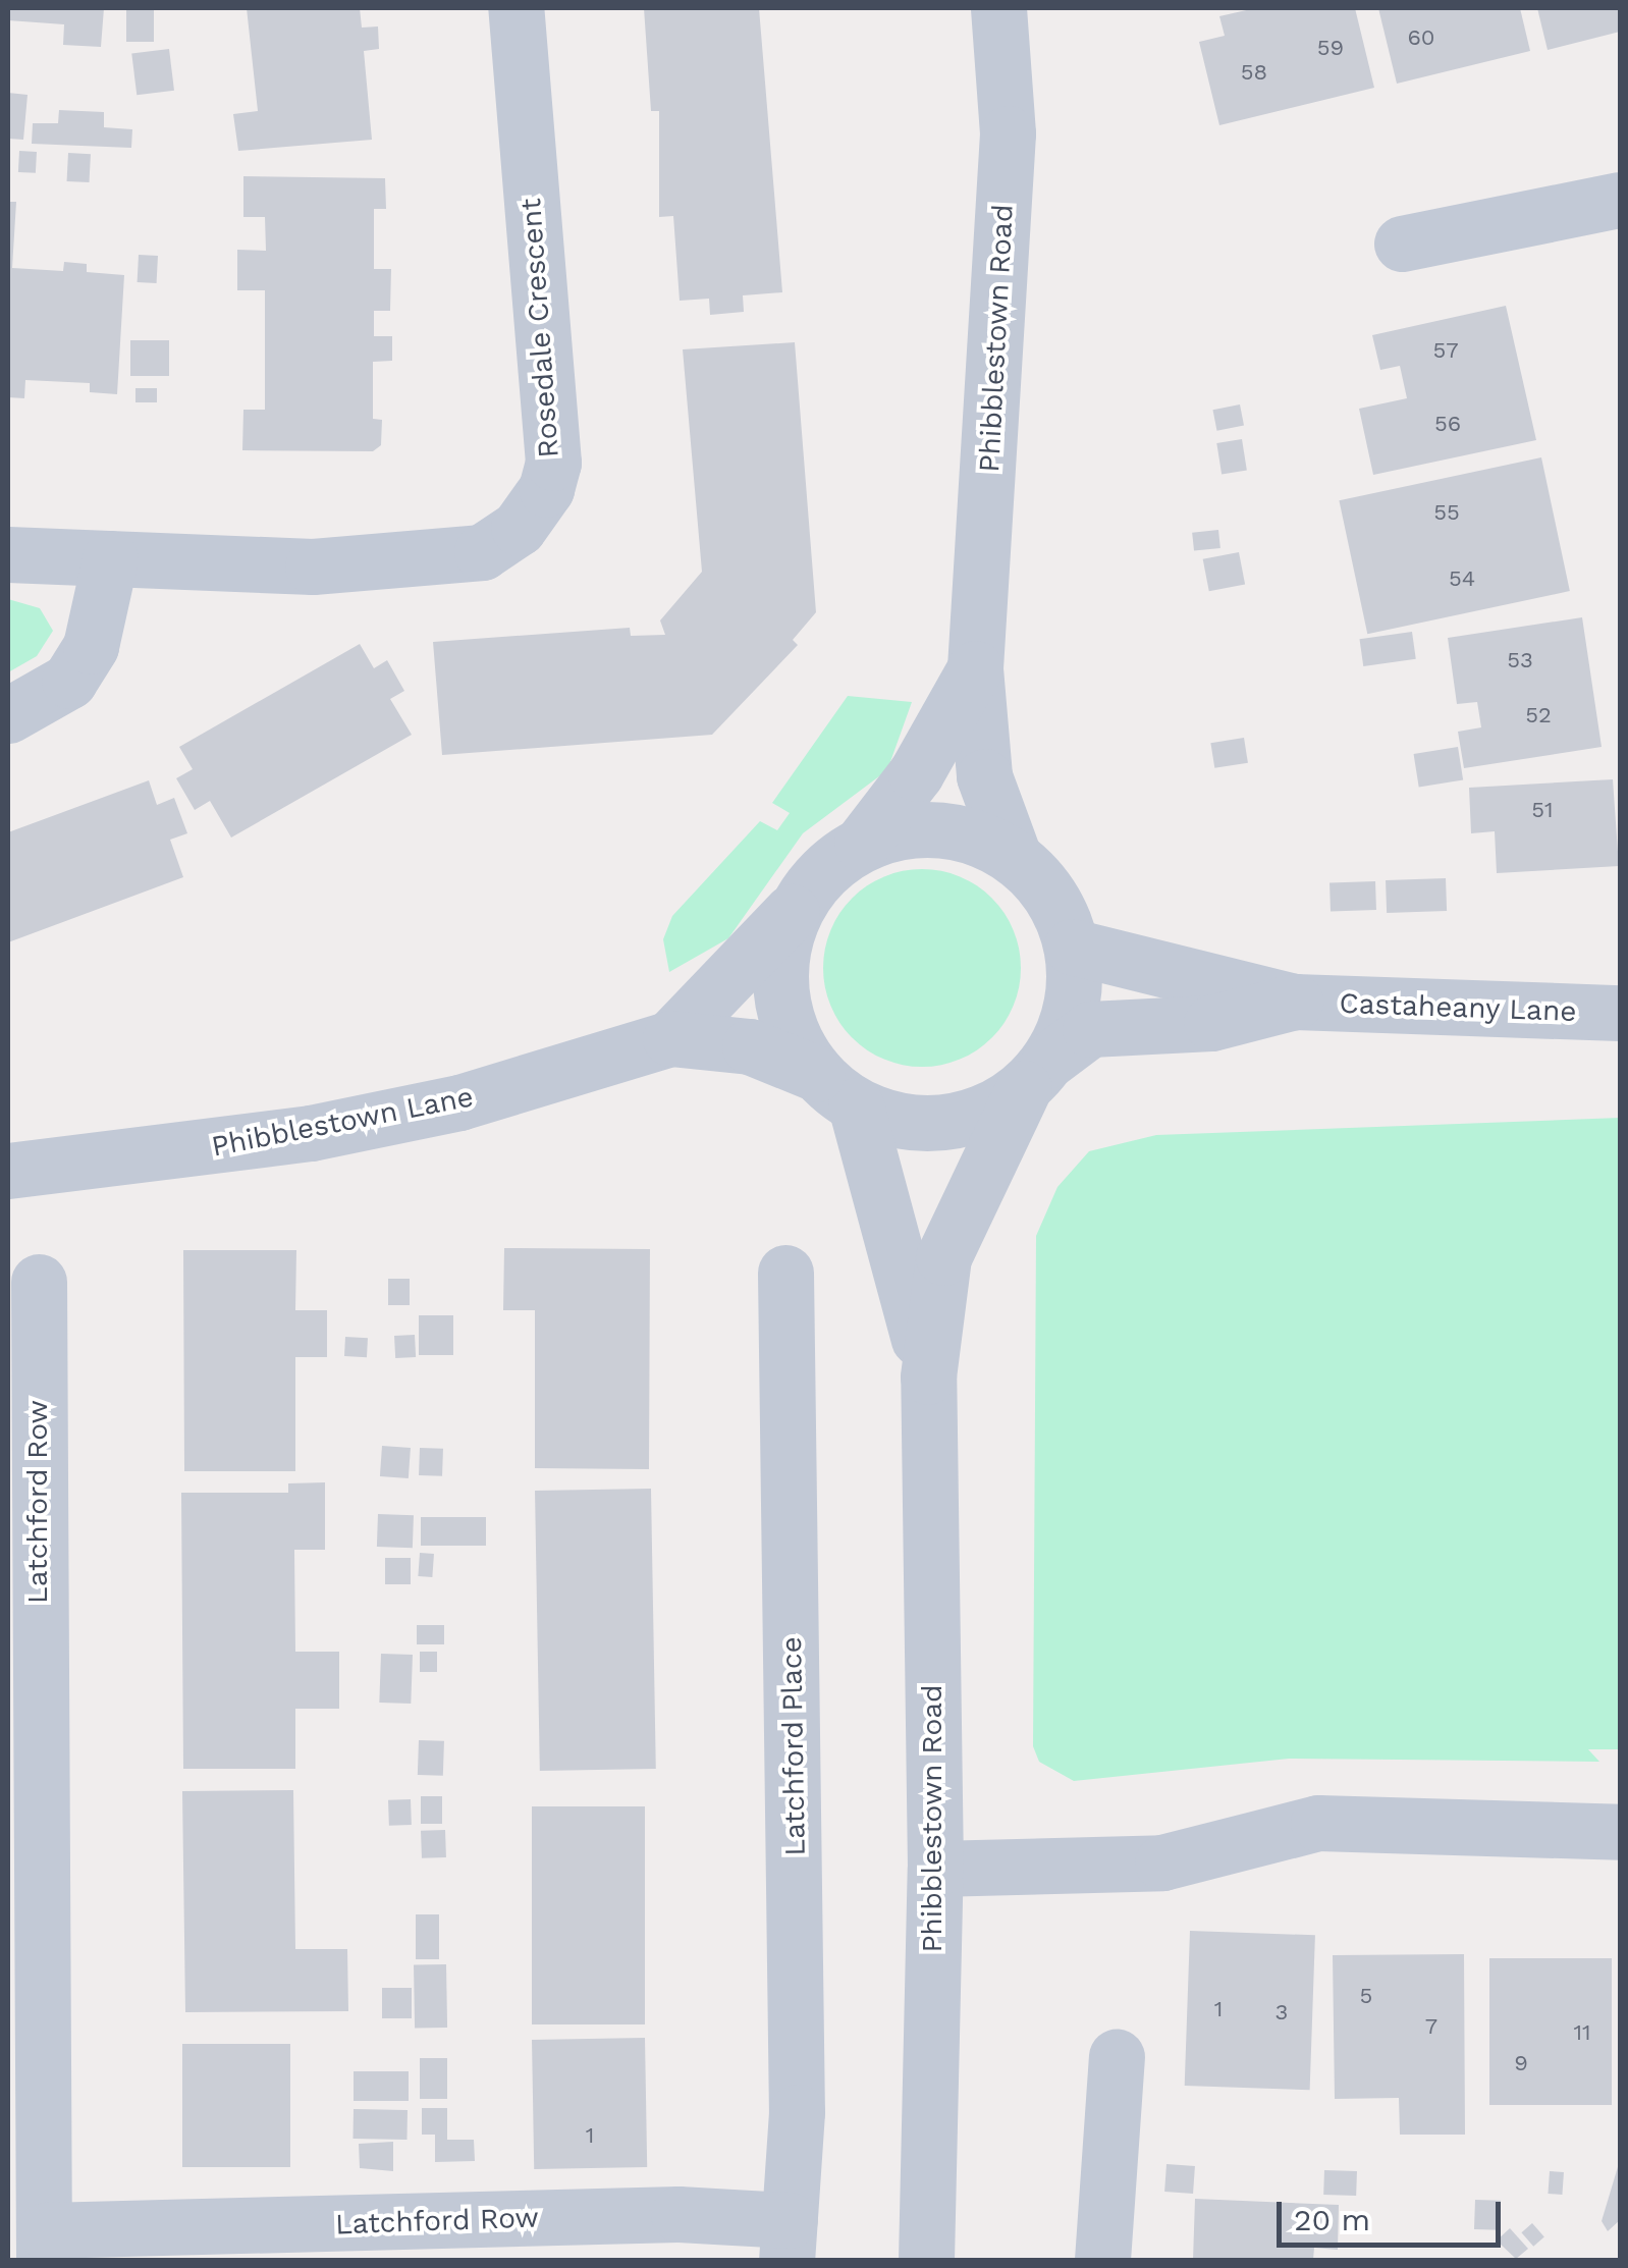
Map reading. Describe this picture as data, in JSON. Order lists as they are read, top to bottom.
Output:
{
  "streets": {
    "street": [
      "Rosedale Crescent",
      "Phibblestown Road",
      "Castaheany Lane",
      "Phibblestown Lane",
      "Latchford Row",
      "Latchford Place"
    ]
  },
  "crossings": [
    ["Phibblestown Road", "Castaheany Lane"],
    ["Phibblestown Road", "Phibblestown Lane"],
    ["Castaheany Lane", "Phibblestown Lane"],
    ["Latchford Row", "Latchford Place"]
  ],
  "house_numbers": [
    "60",
    "59",
    "58",
    "57",
    "56",
    "55",
    "54",
    "53",
    "52",
    "51",
    "5",
    "1",
    "3",
    "7",
    "11",
    "9",
    "1"
  ],
  "scale_bar": "20 m"
}
